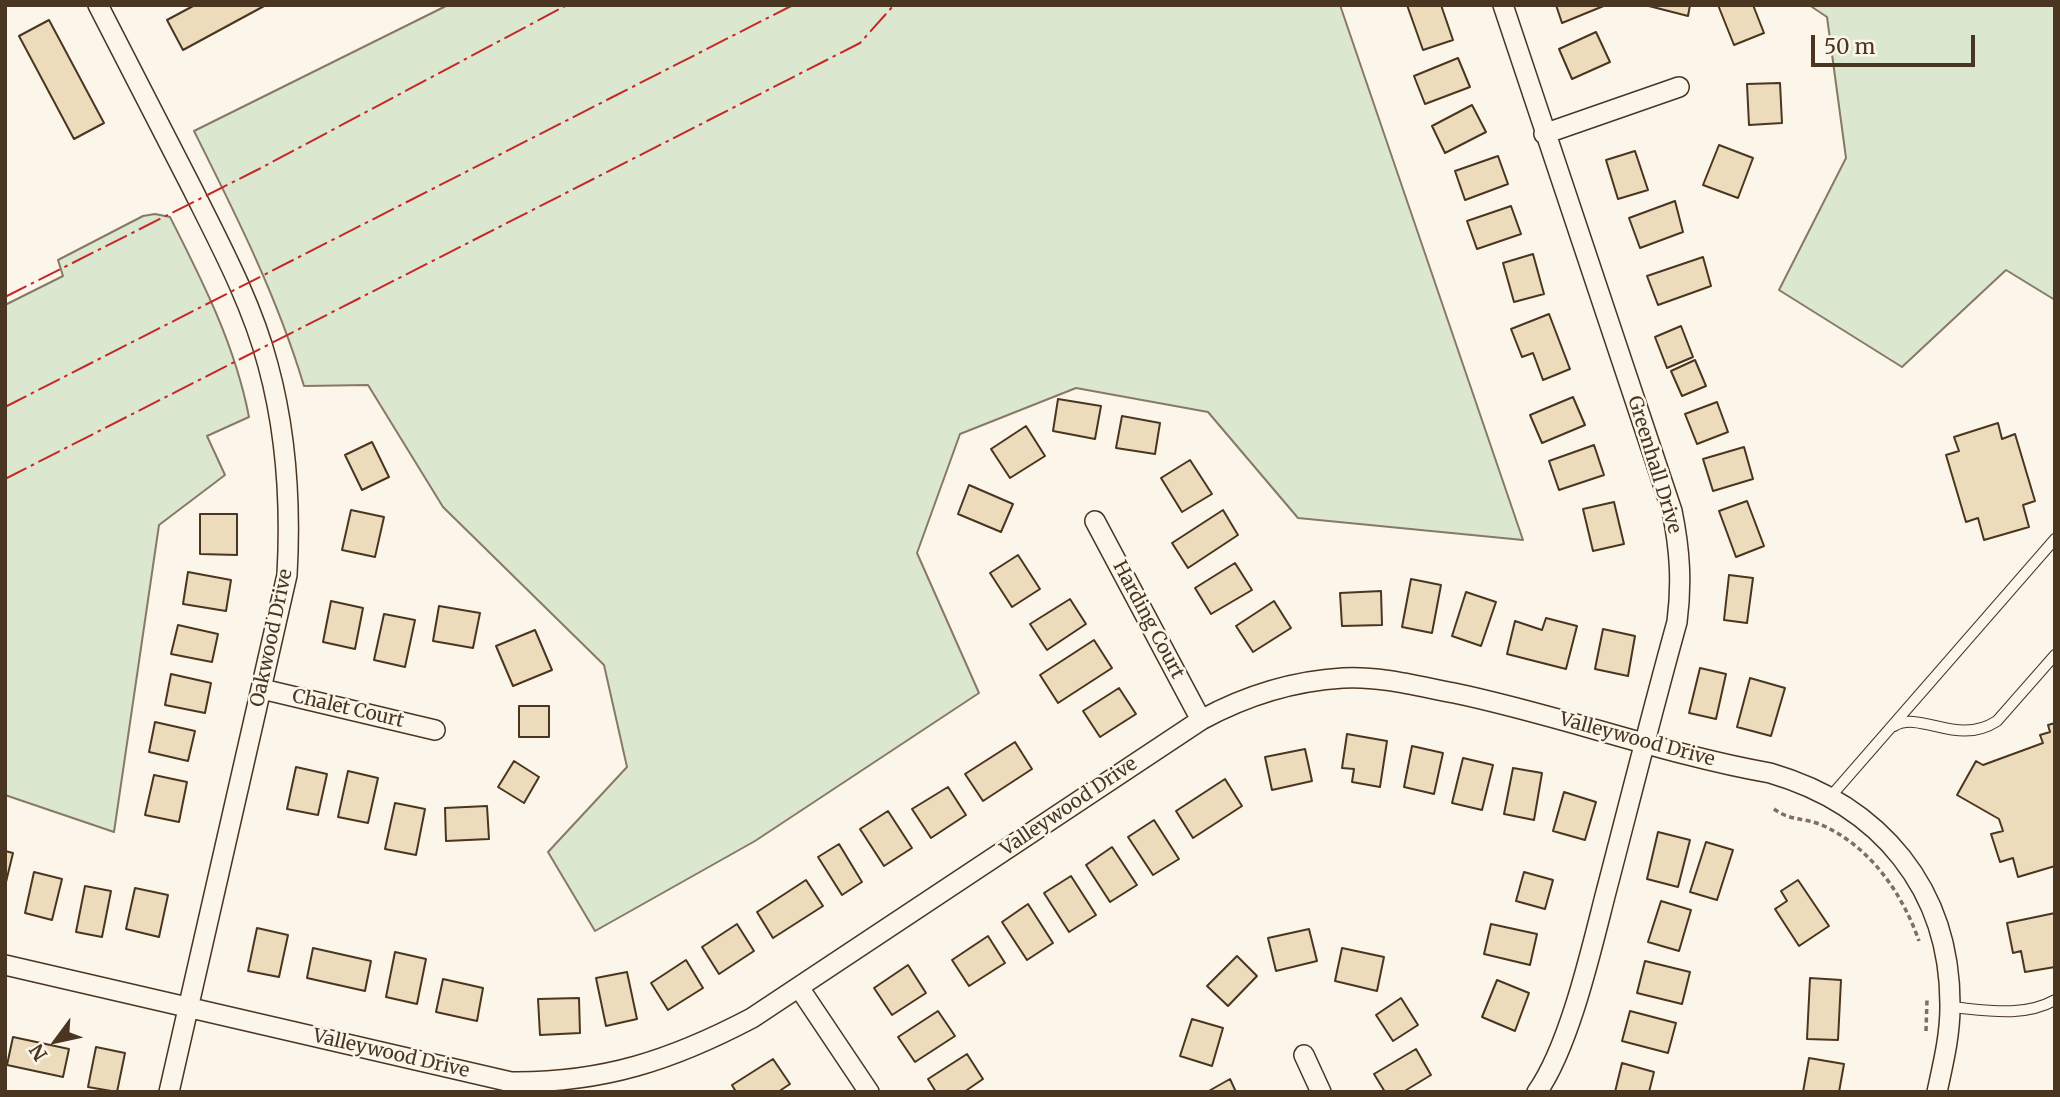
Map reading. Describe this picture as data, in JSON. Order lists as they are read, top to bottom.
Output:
{
  "streets": {
    "street": [
      "Greenhall Drive",
      "Harding Court",
      "Oakwood Drive",
      "Chalet Court",
      "Valleywood Drive"
    ]
  },
  "crossings": [
    ["Greenhall Drive", "Valleywood Drive"],
    ["Harding Court", "Valleywood Drive"],
    ["Oakwood Drive", "Chalet Court"],
    ["Oakwood Drive", "Valleywood Drive"]
  ],
  "scale_bar": "50 m",
  "north": "bottom left"
}
